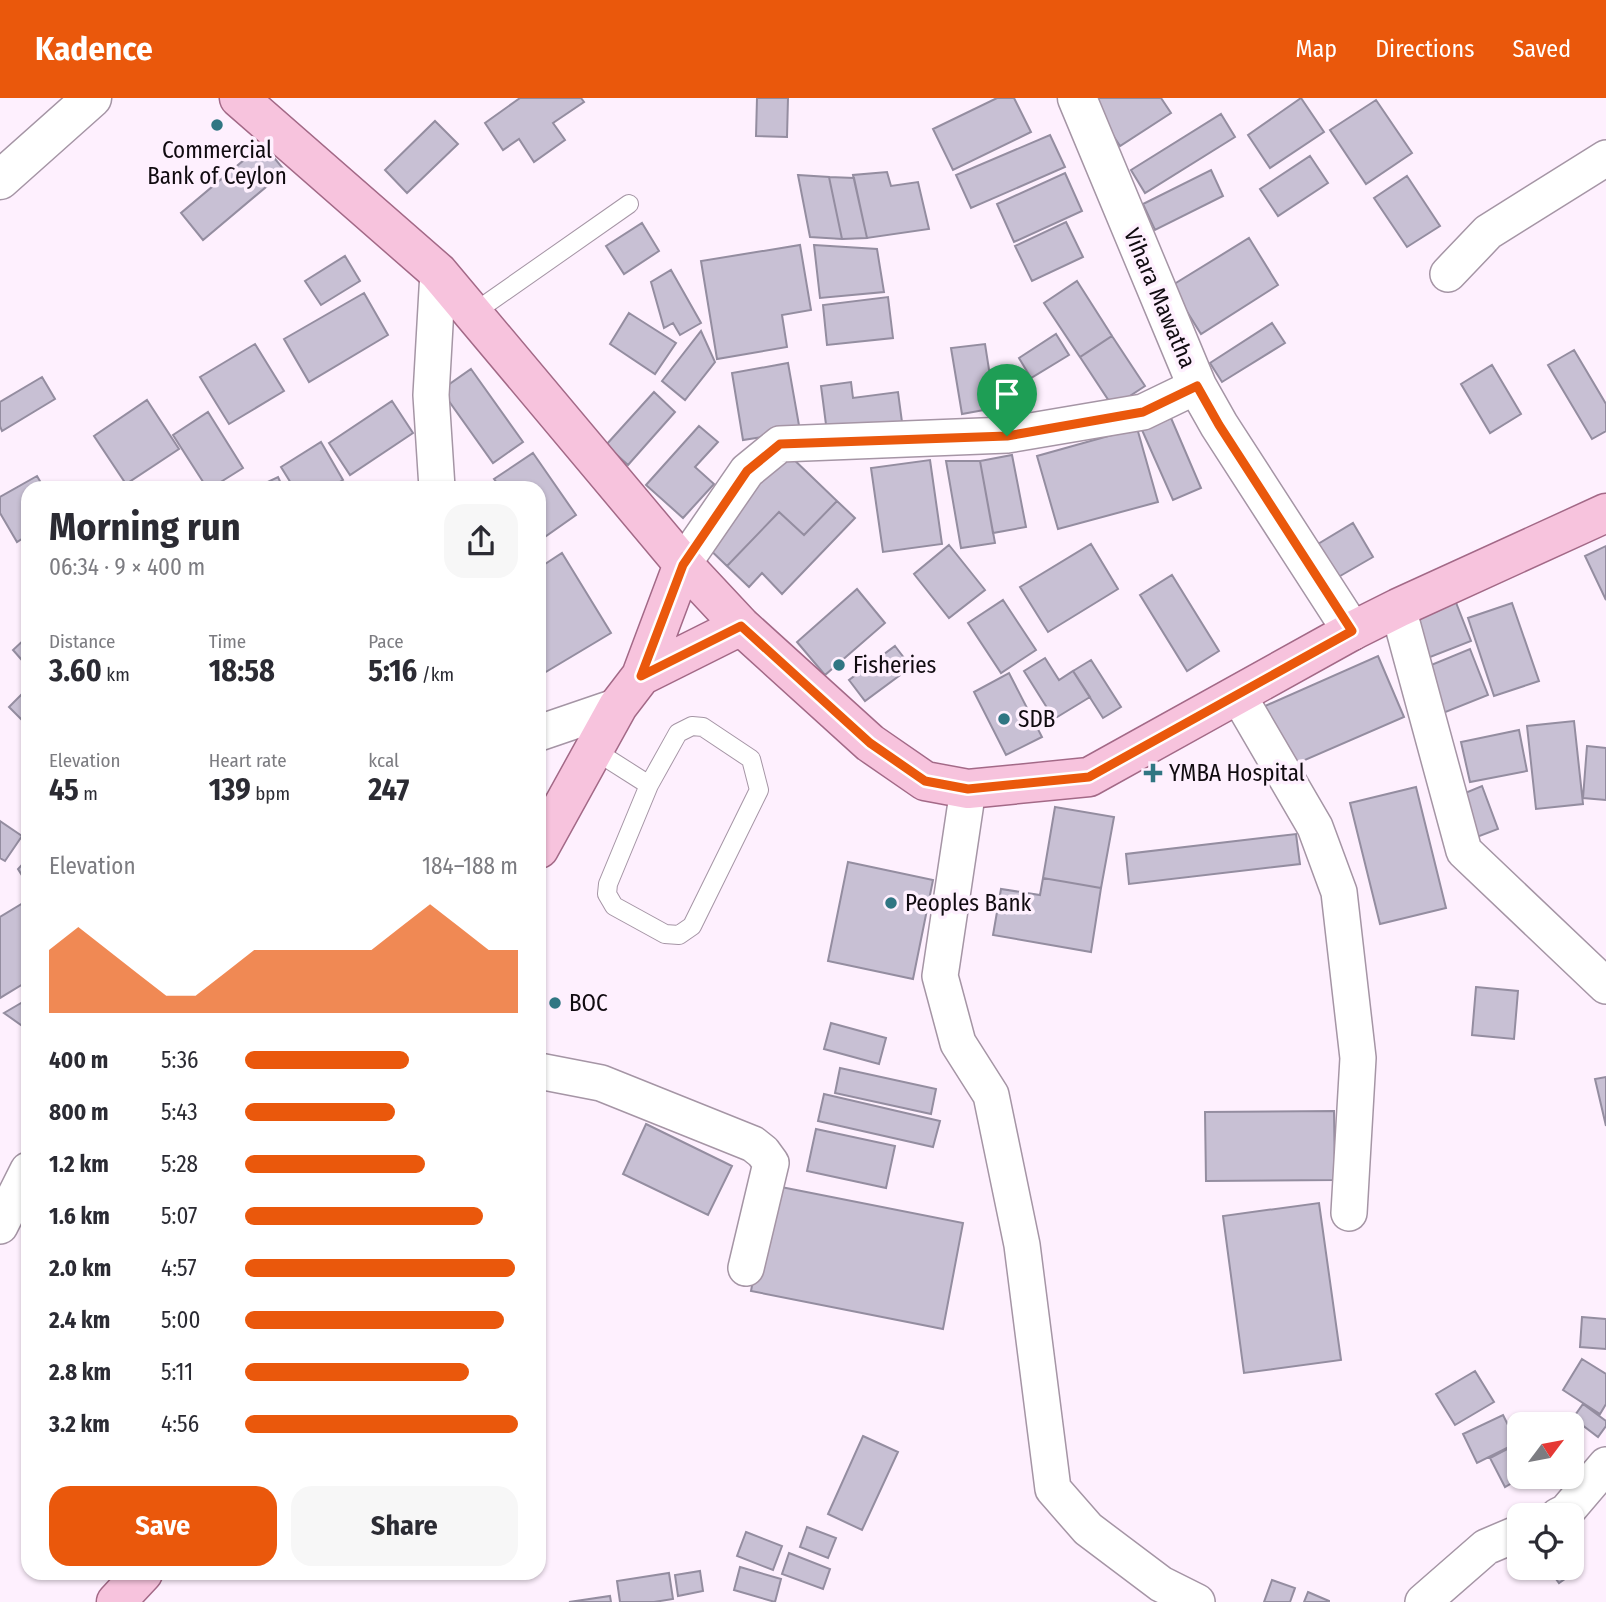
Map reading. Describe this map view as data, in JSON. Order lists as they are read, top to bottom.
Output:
{
  "streets": {
    "street": ["Vihara Mawatha"]
  },
  "places": {
    "other": [
      "Commercial Bank of Ceylon",
      "Fisheries",
      "SDB",
      "Peoples Bank",
      "BOC"
    ],
    "health": ["YMBA Hospital"]
  },
  "north": "top right",
  "page": {
    "header": "Kadence",
    "nav": ["Map", "Directions", "Saved"],
    "heading": ["Morning run", "06:34 · 9 × 400 m"],
    "stats": [
      ["Distance", "3.60 km"],
      ["Time", "18:58"],
      ["Pace", "5:16 /km"],
      ["Elevation", "45 m"],
      ["Heart rate", "139 bpm"],
      ["kcal", "247"]
    ],
    "chart": ["Elevation", "184–188 m"],
    "list": [
      {
        "name": "400 m",
        "note": "5:36"
      },
      {
        "name": "800 m",
        "note": "5:43"
      },
      {
        "name": "1.2 km",
        "note": "5:28"
      },
      {
        "name": "1.6 km",
        "note": "5:07"
      },
      {
        "name": "2.0 km",
        "note": "4:57"
      },
      {
        "name": "2.4 km",
        "note": "5:00"
      },
      {
        "name": "2.8 km",
        "note": "5:11"
      },
      {
        "name": "3.2 km",
        "note": "4:56"
      }
    ],
    "buttons": ["Save", "Share"]
  }
}
